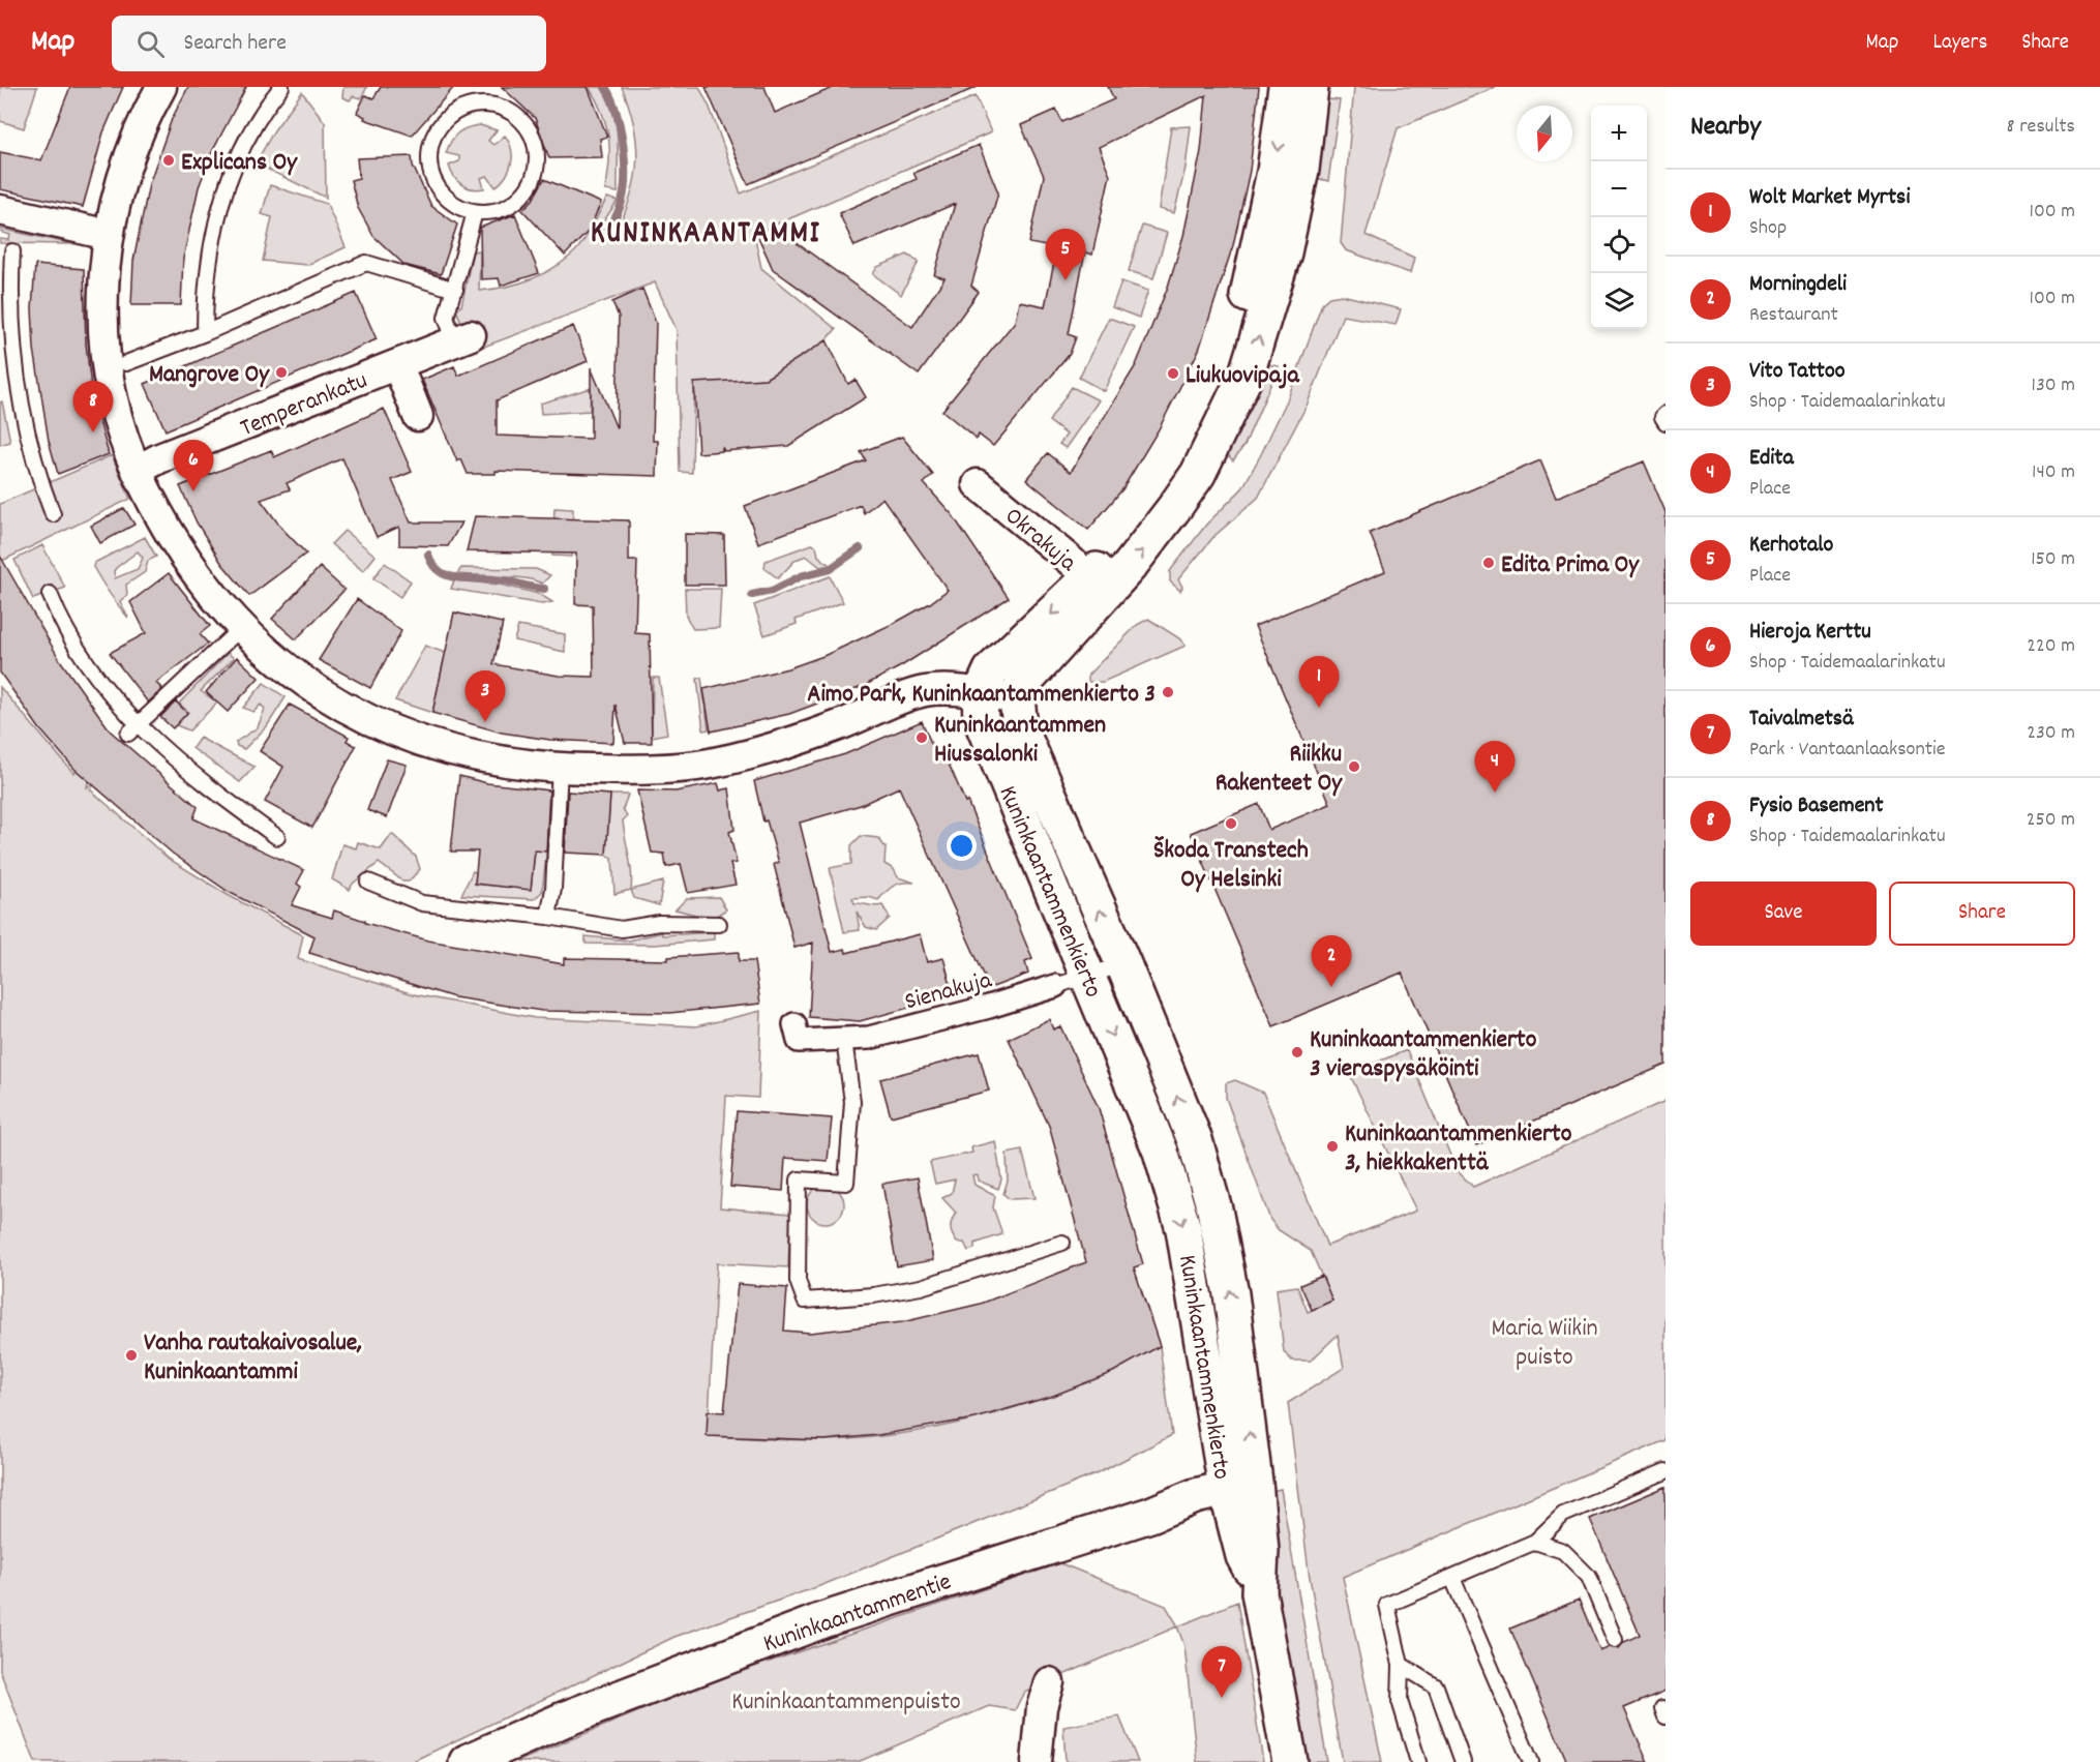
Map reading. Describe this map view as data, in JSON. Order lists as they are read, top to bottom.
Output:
{
  "streets": {
    "street": [
      "Temperankatu",
      "Okrakuja",
      "Kuninkaantammenkierto",
      "Sienakuja",
      "Kuninkaantammentie"
    ]
  },
  "crossings": [
    ["Kuninkaantammenkierto", "Sienakuja"],
    ["Kuninkaantammenkierto", "Kuninkaantammentie"]
  ],
  "districts": ["KUNINKAANTAMMI"],
  "parks": ["Maria Wiikin puisto", "Kuninkaantammenpuisto"],
  "places": [
    "Explicans Oy",
    "Mangrove Oy",
    "Liukuovipaja",
    "Edita Prima Oy",
    "Aimo Park, Kuninkaantammenkierto 3",
    "Kuninkaantammen Hiussalonki",
    "Riikku Rakenteet Oy",
    "Škoda Transtech Oy Helsinki",
    "Kuninkaantammenkierto 3 vieraspysäköinti",
    "Kuninkaantammenkierto 3, hiekkakenttä",
    "Vanha rautakaivosalue, Kuninkaantammi"
  ],
  "north": "bottom",
  "page": {
    "header": "Map",
    "search": "Search here",
    "nav": ["Map", "Layers", "Share"],
    "heading": ["Nearby", "8 results"],
    "map_buttons": ["+", "−"],
    "list": [
      {
        "mark": "1",
        "name": "Wolt Market Myrtsi",
        "note": "Shop",
        "value": "100 m"
      },
      {
        "mark": "2",
        "name": "Morningdeli",
        "note": "Restaurant",
        "value": "100 m"
      },
      {
        "mark": "3",
        "name": "Vito Tattoo",
        "note": "Shop · Taidemaalarinkatu",
        "value": "130 m"
      },
      {
        "mark": "4",
        "name": "Edita",
        "note": "Place",
        "value": "140 m"
      },
      {
        "mark": "5",
        "name": "Kerhotalo",
        "note": "Place",
        "value": "150 m"
      },
      {
        "mark": "6",
        "name": "Hieroja Kerttu",
        "note": "Shop · Taidemaalarinkatu",
        "value": "220 m"
      },
      {
        "mark": "7",
        "name": "Taivalmetsä",
        "note": "Park · Vantaanlaaksontie",
        "value": "230 m"
      },
      {
        "mark": "8",
        "name": "Fysio Basement",
        "note": "Shop · Taidemaalarinkatu",
        "value": "250 m"
      }
    ],
    "pins": [
      "5",
      "8",
      "6",
      "1",
      "3",
      "4",
      "2",
      "7"
    ],
    "buttons": ["Save", "Share"]
  }
}
